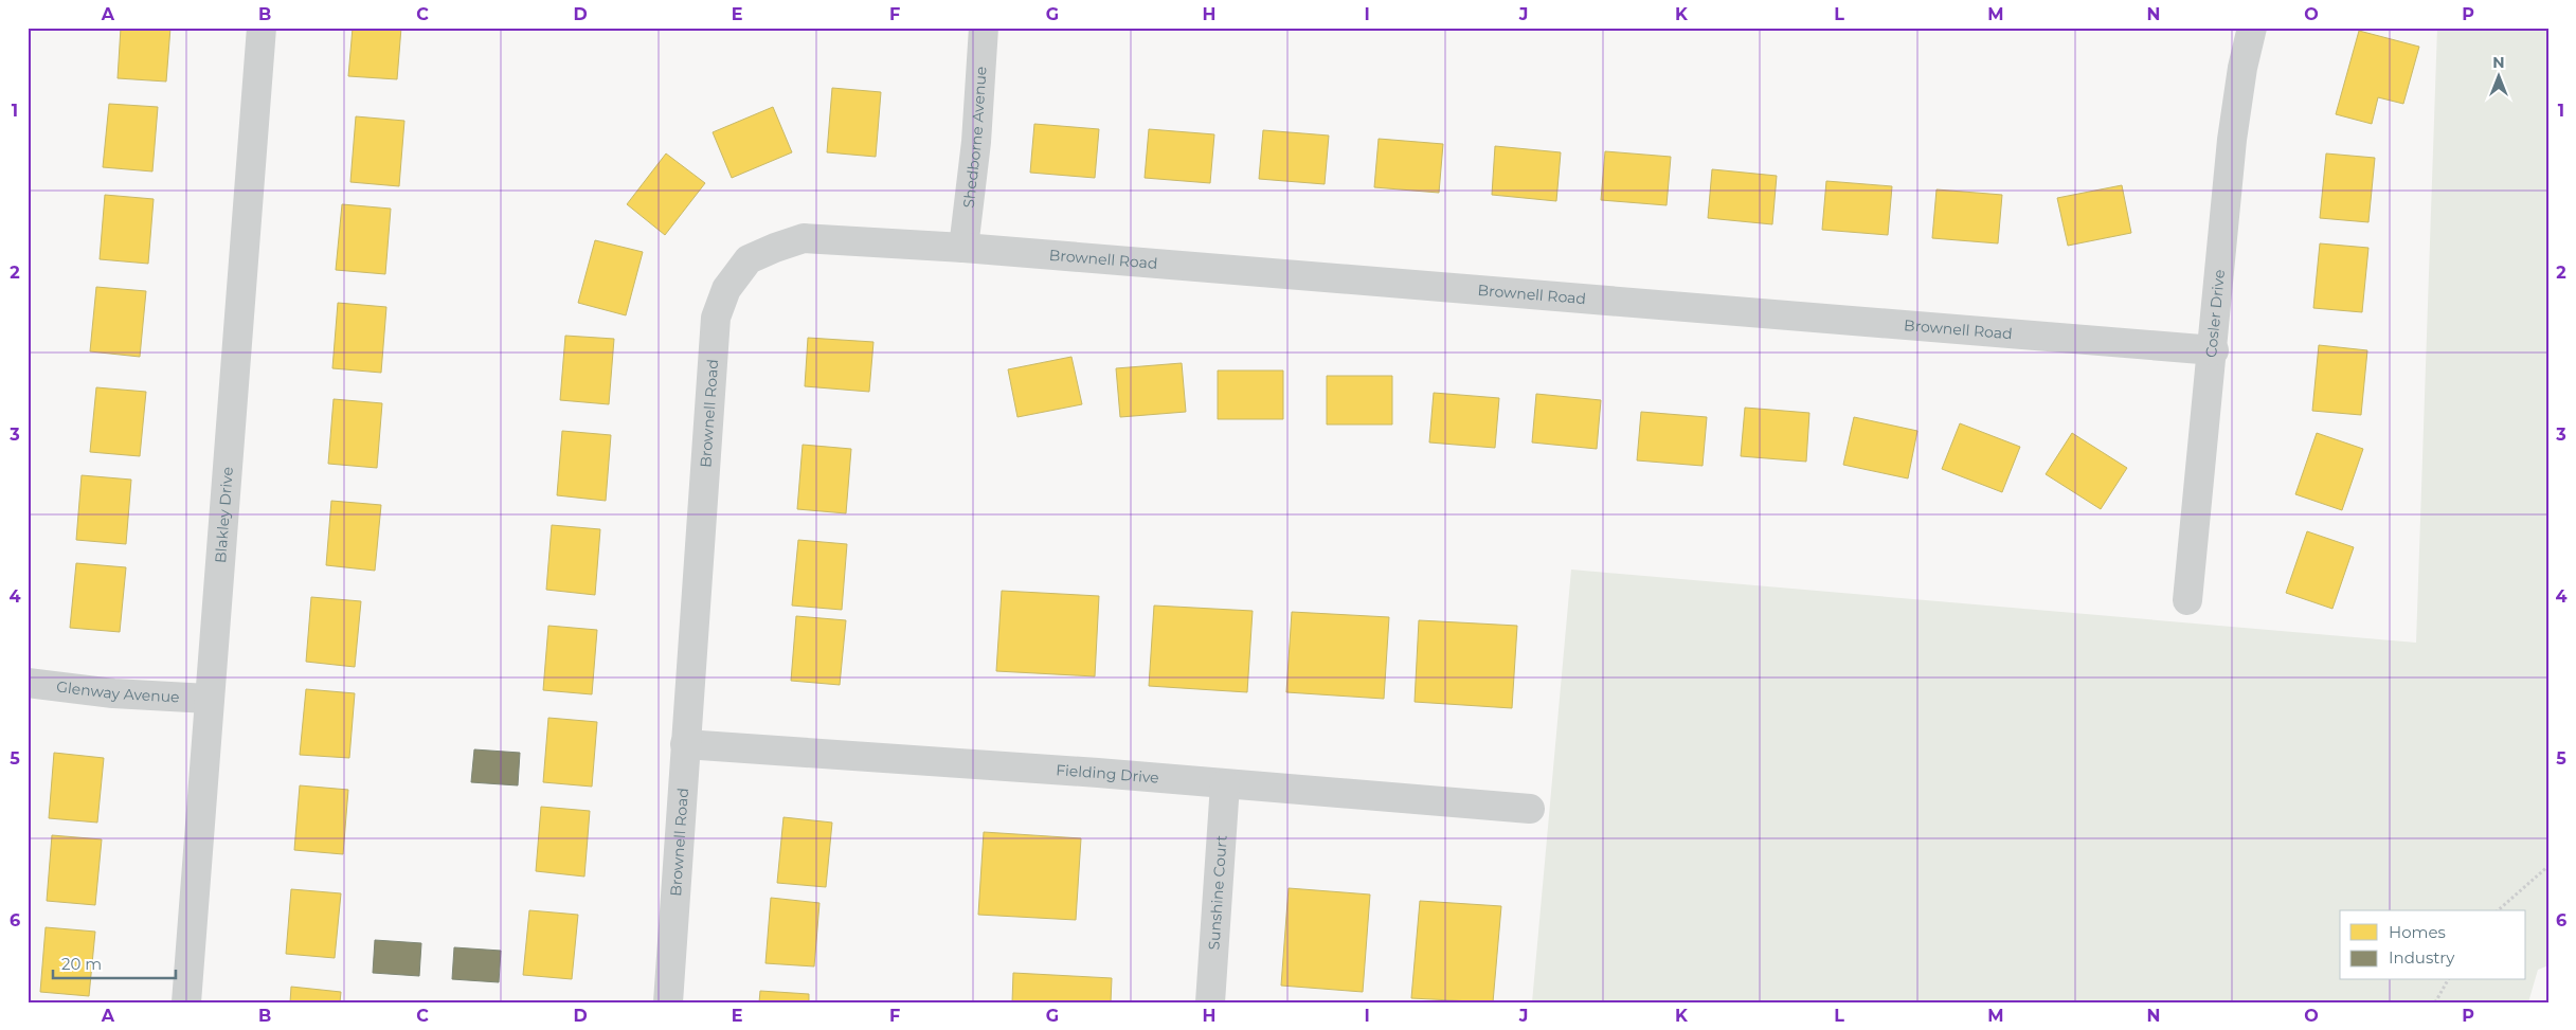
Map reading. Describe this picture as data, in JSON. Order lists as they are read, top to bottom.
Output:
{
  "streets": {
    "street": [
      "Shedborne Avenue",
      "Brownell Road",
      "Cosler Drive",
      "Blakley Drive",
      "Glenway Avenue",
      "Fielding Drive",
      "Sunshine Court"
    ]
  },
  "crossings": [
    ["Shedborne Avenue", "Brownell Road"],
    ["Brownell Road", "Cosler Drive"],
    ["Brownell Road", "Fielding Drive"],
    ["Blakley Drive", "Glenway Avenue"],
    ["Fielding Drive", "Sunshine Court"]
  ],
  "legend": ["Homes", "Industry"],
  "scale_bar": "20 m",
  "north": "top",
  "grid": {
    "columns": [
      "A",
      "B",
      "C",
      "D",
      "E",
      "F",
      "G",
      "H",
      "I",
      "J",
      "K",
      "L",
      "M",
      "N",
      "O",
      "P"
    ],
    "rows": [
      "1",
      "2",
      "3",
      "4",
      "5",
      "6"
    ]
  }
}
